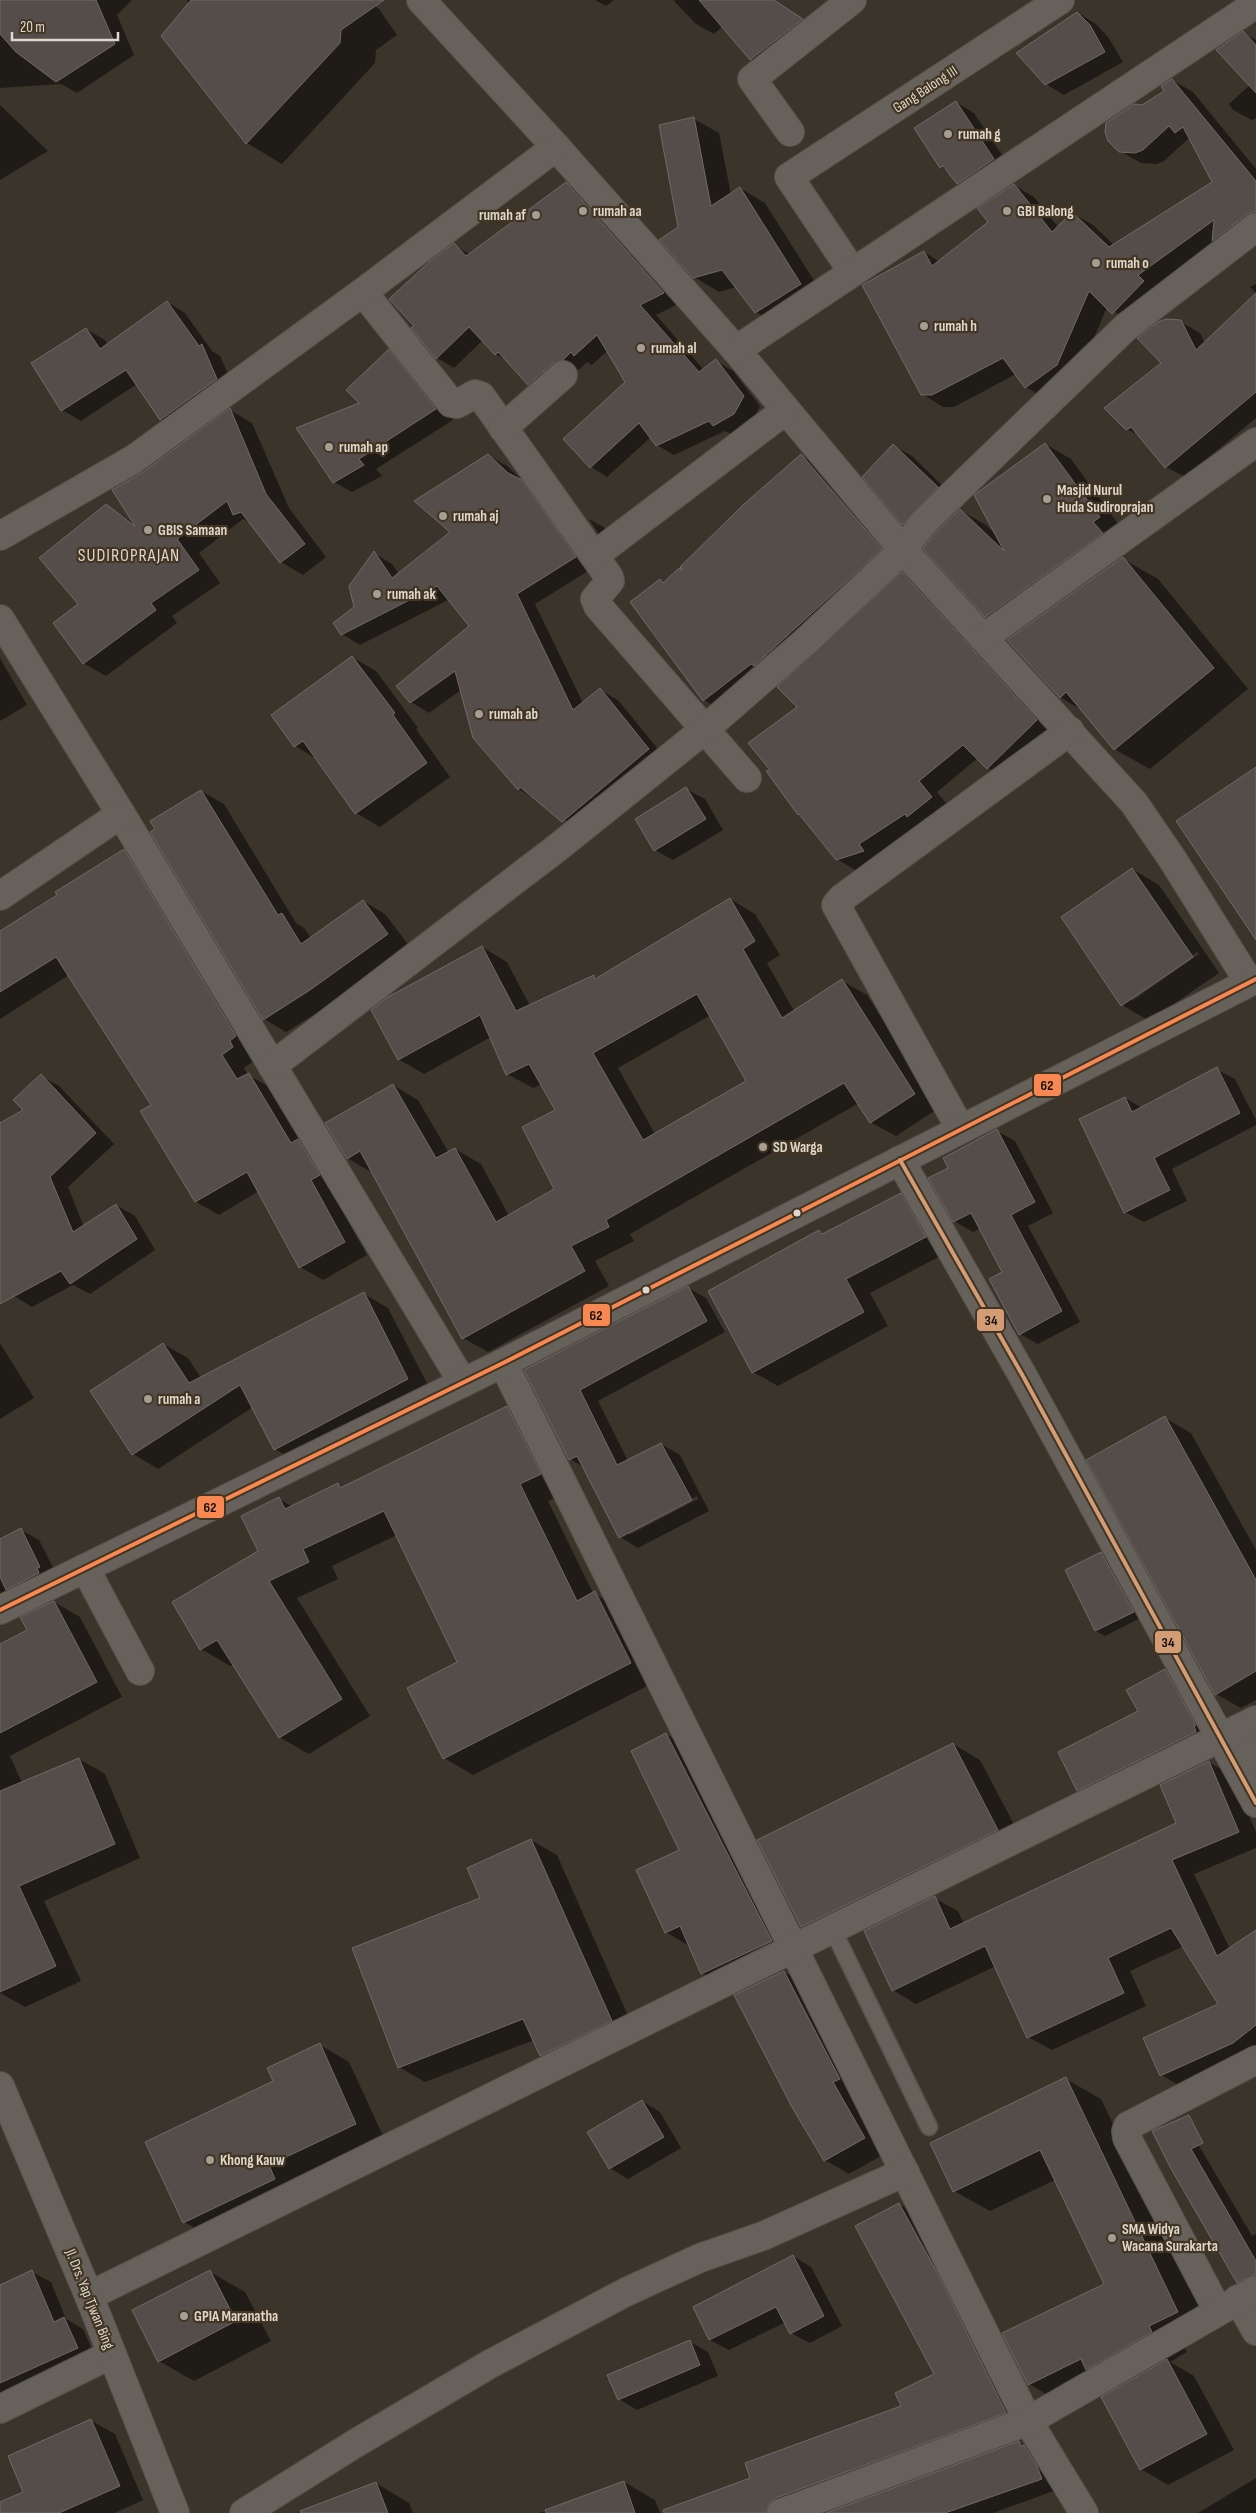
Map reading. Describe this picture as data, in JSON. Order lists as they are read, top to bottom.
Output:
{
  "streets": {
    "street": ["Gang Balong III", "Jl. Drs. Yap Tjwan Bing"]
  },
  "districts": ["SUDIROPRAJAN"],
  "places": [
    "rumah g",
    "rumah aa",
    "GBI Balong",
    "rumah af",
    "rumah o",
    "rumah h",
    "rumah al",
    "rumah ap",
    "Masjid Nurul Huda Sudiroprajan",
    "rumah aj",
    "GBIS Samaan",
    "rumah ak",
    "rumah ab",
    "SD Warga",
    "rumah a",
    "Khong Kauw",
    "SMA Widya Wacana Surakarta",
    "GPIA Maranatha"
  ],
  "lines": ["transit line 62", "transit line 34"],
  "scale_bar": "20 m"
}
